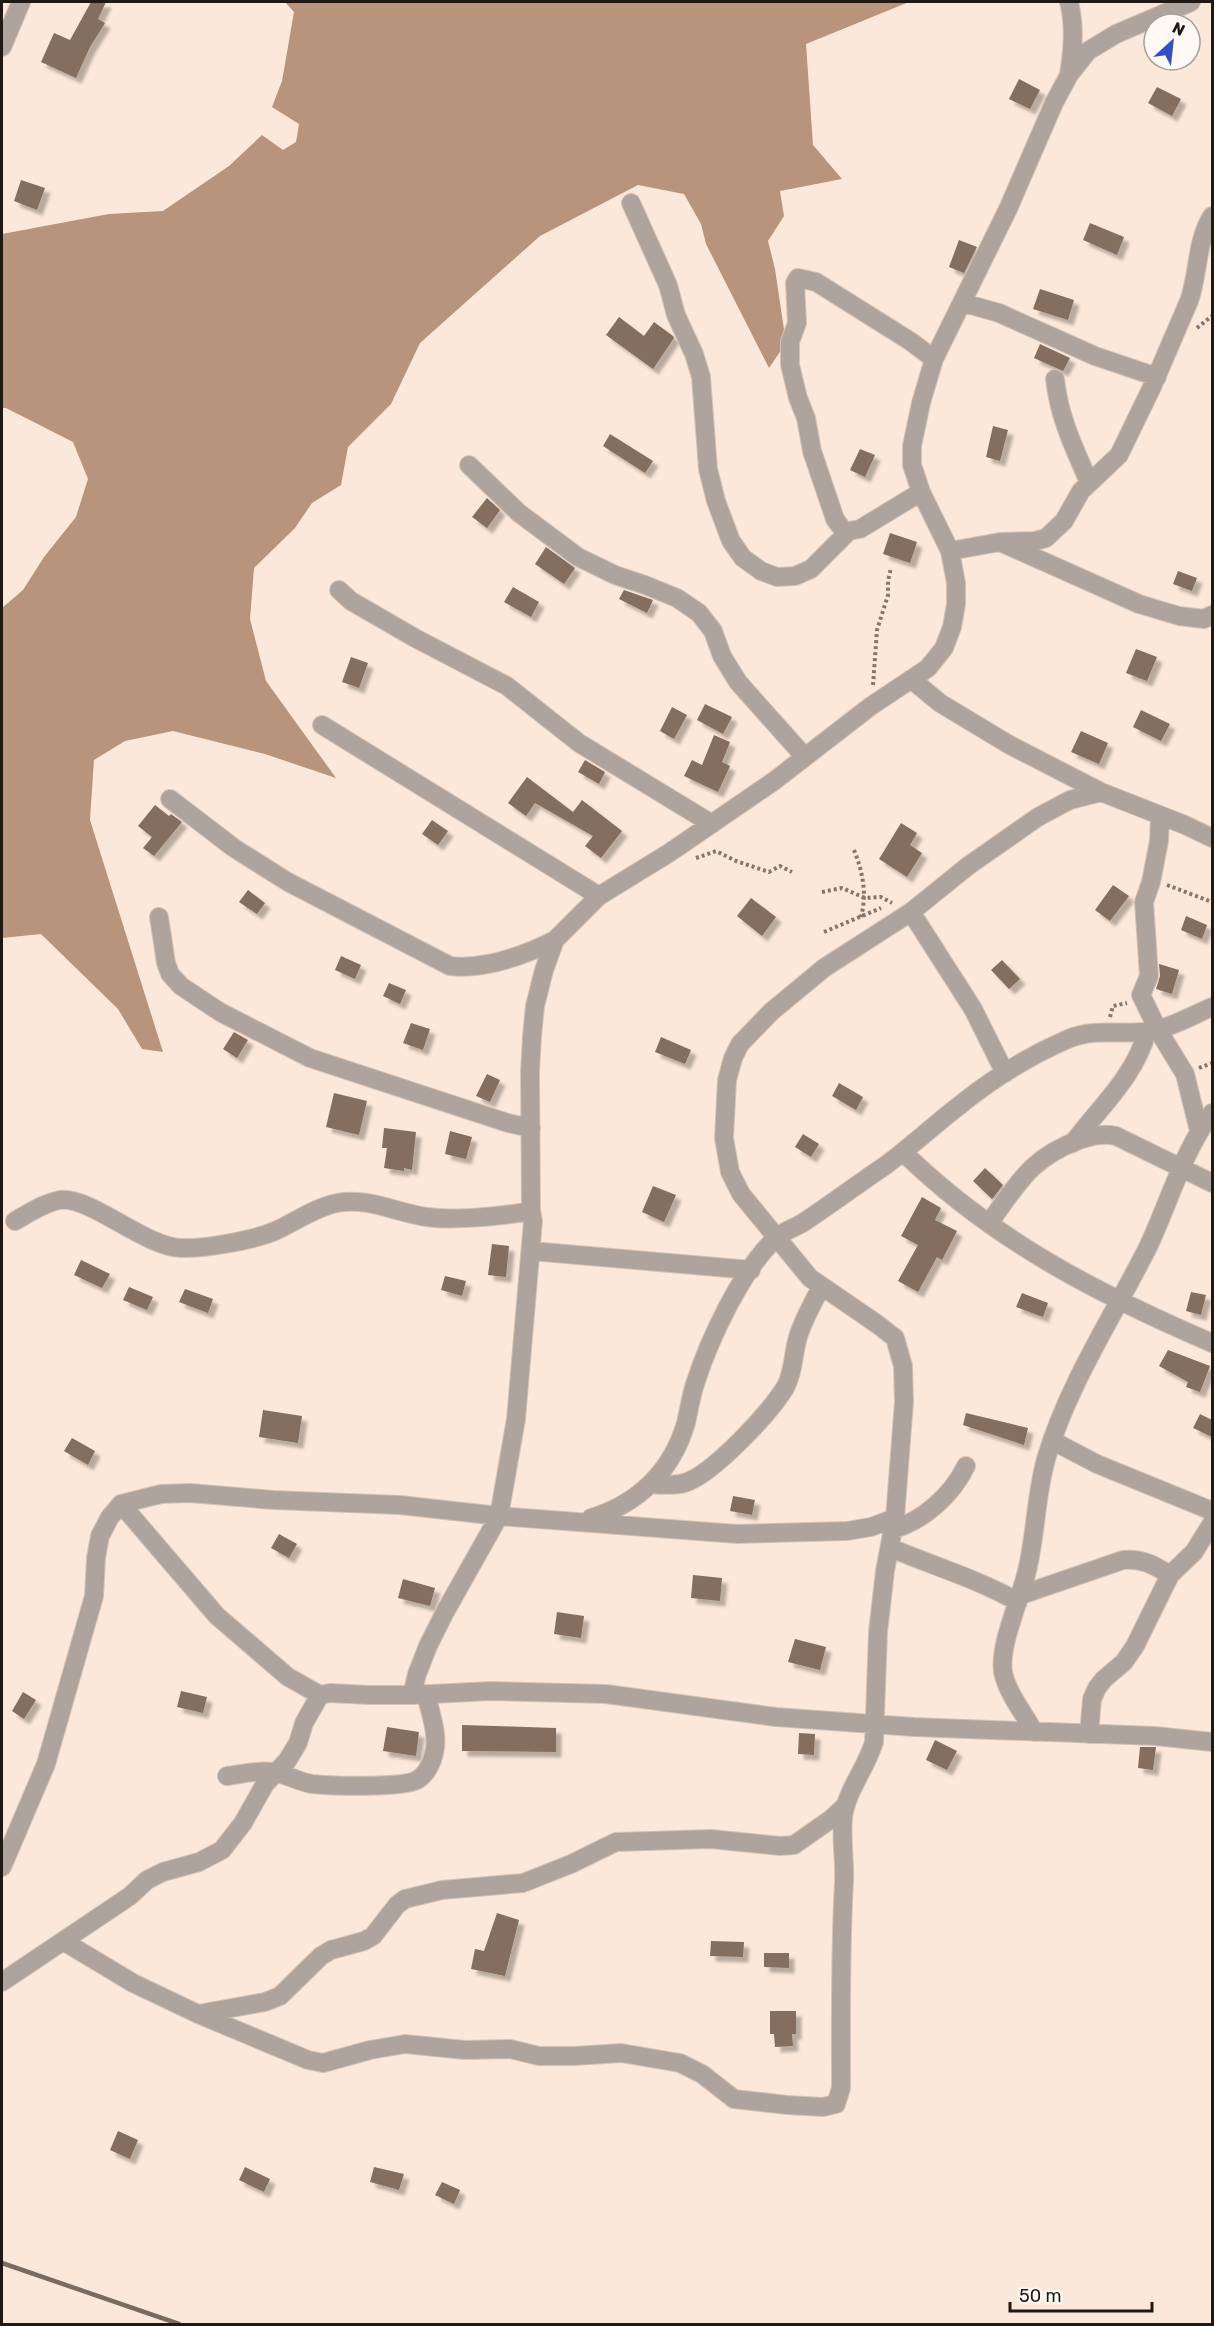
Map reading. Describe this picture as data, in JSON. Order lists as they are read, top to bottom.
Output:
{
  "scale_bar": "50 m",
  "north": "top right"
}
